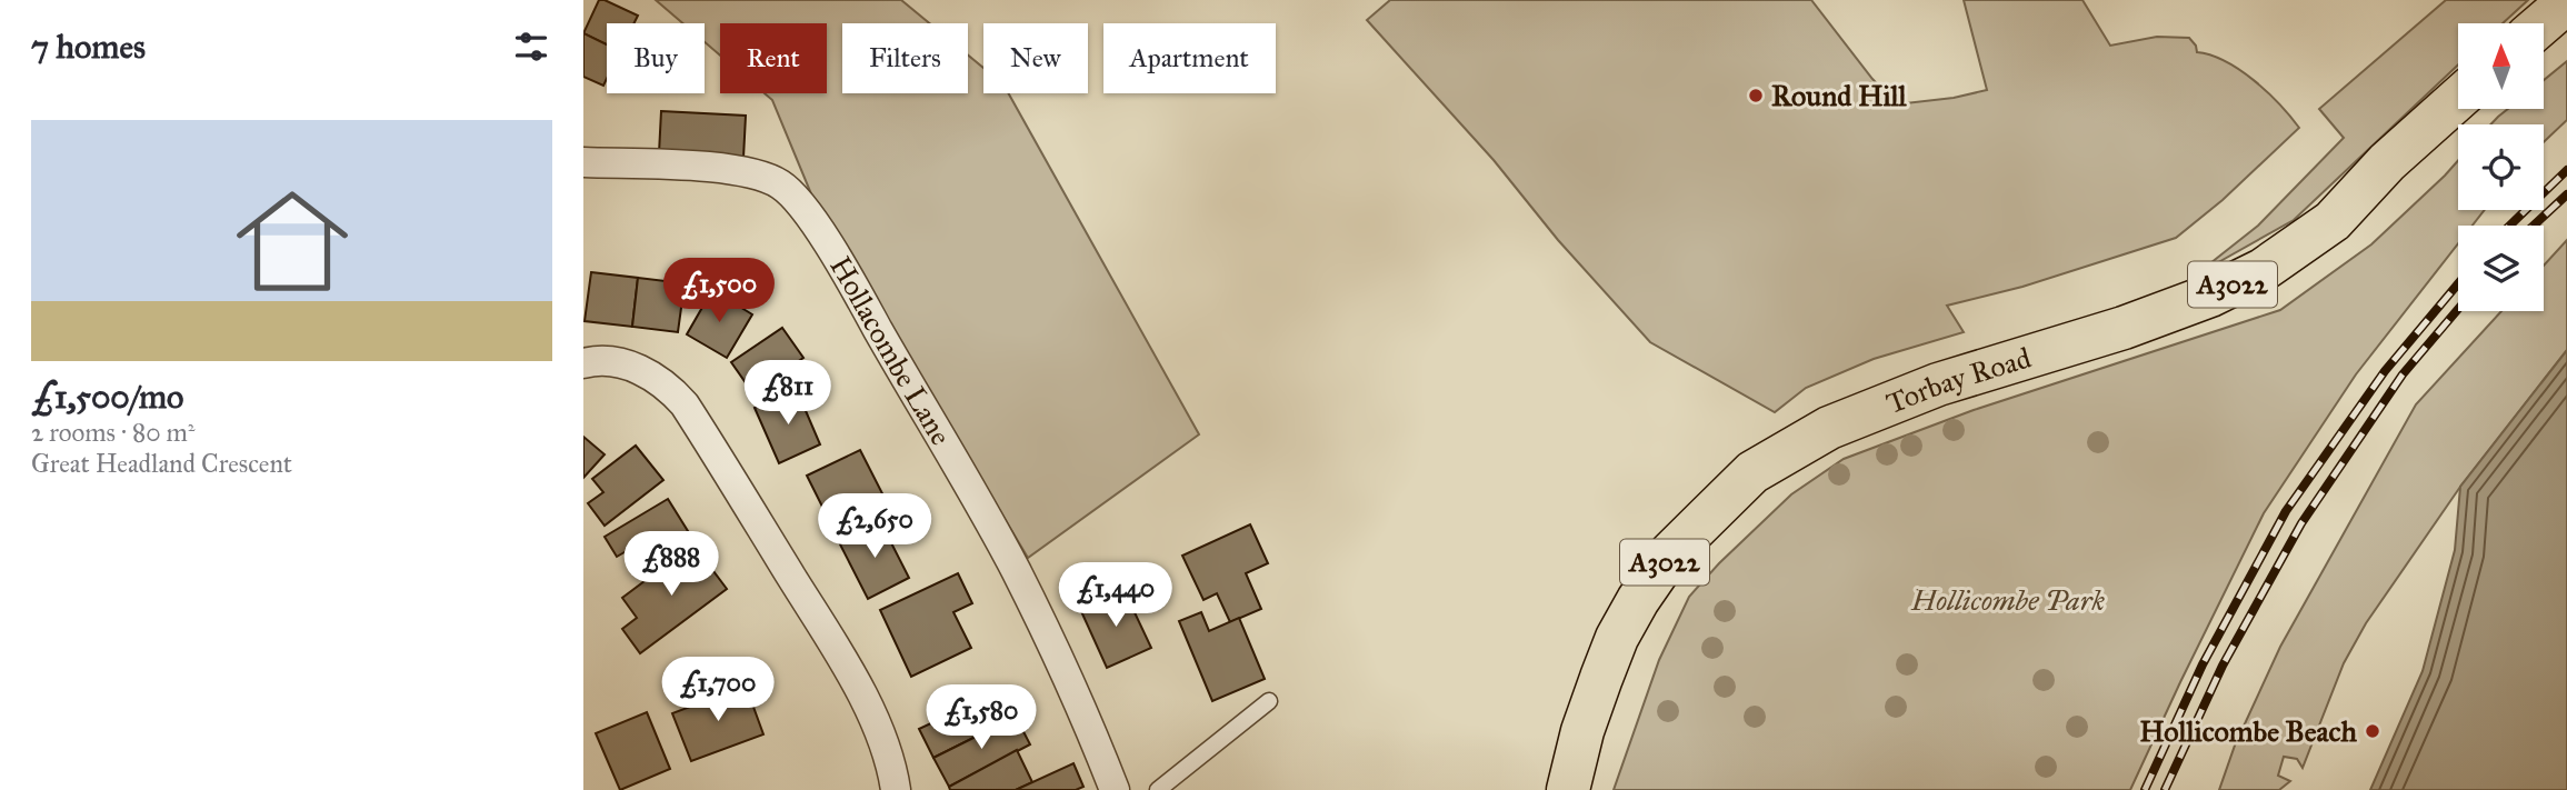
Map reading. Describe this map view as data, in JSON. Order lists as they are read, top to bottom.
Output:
{
  "streets": {
    "main road": ["A3022", "Torbay Road"],
    "street": ["Hollacombe Lane"]
  },
  "parks": ["Hollicombe Park"],
  "places": ["Round Hill", "Hollicombe Beach"],
  "north": "top",
  "page": {
    "heading": "7 homes",
    "chip": [
      "Buy",
      "Rent",
      "Filters",
      "New",
      "Apartment"
    ],
    "list": [
      {
        "name": "£1,500/mo",
        "note": "2 rooms · 80 m² · Great Headland Crescent"
      }
    ],
    "price": [
      "£1,500",
      "£811",
      "£2,650",
      "£888",
      "£1,440",
      "£1,700",
      "£1,580"
    ]
  }
}
